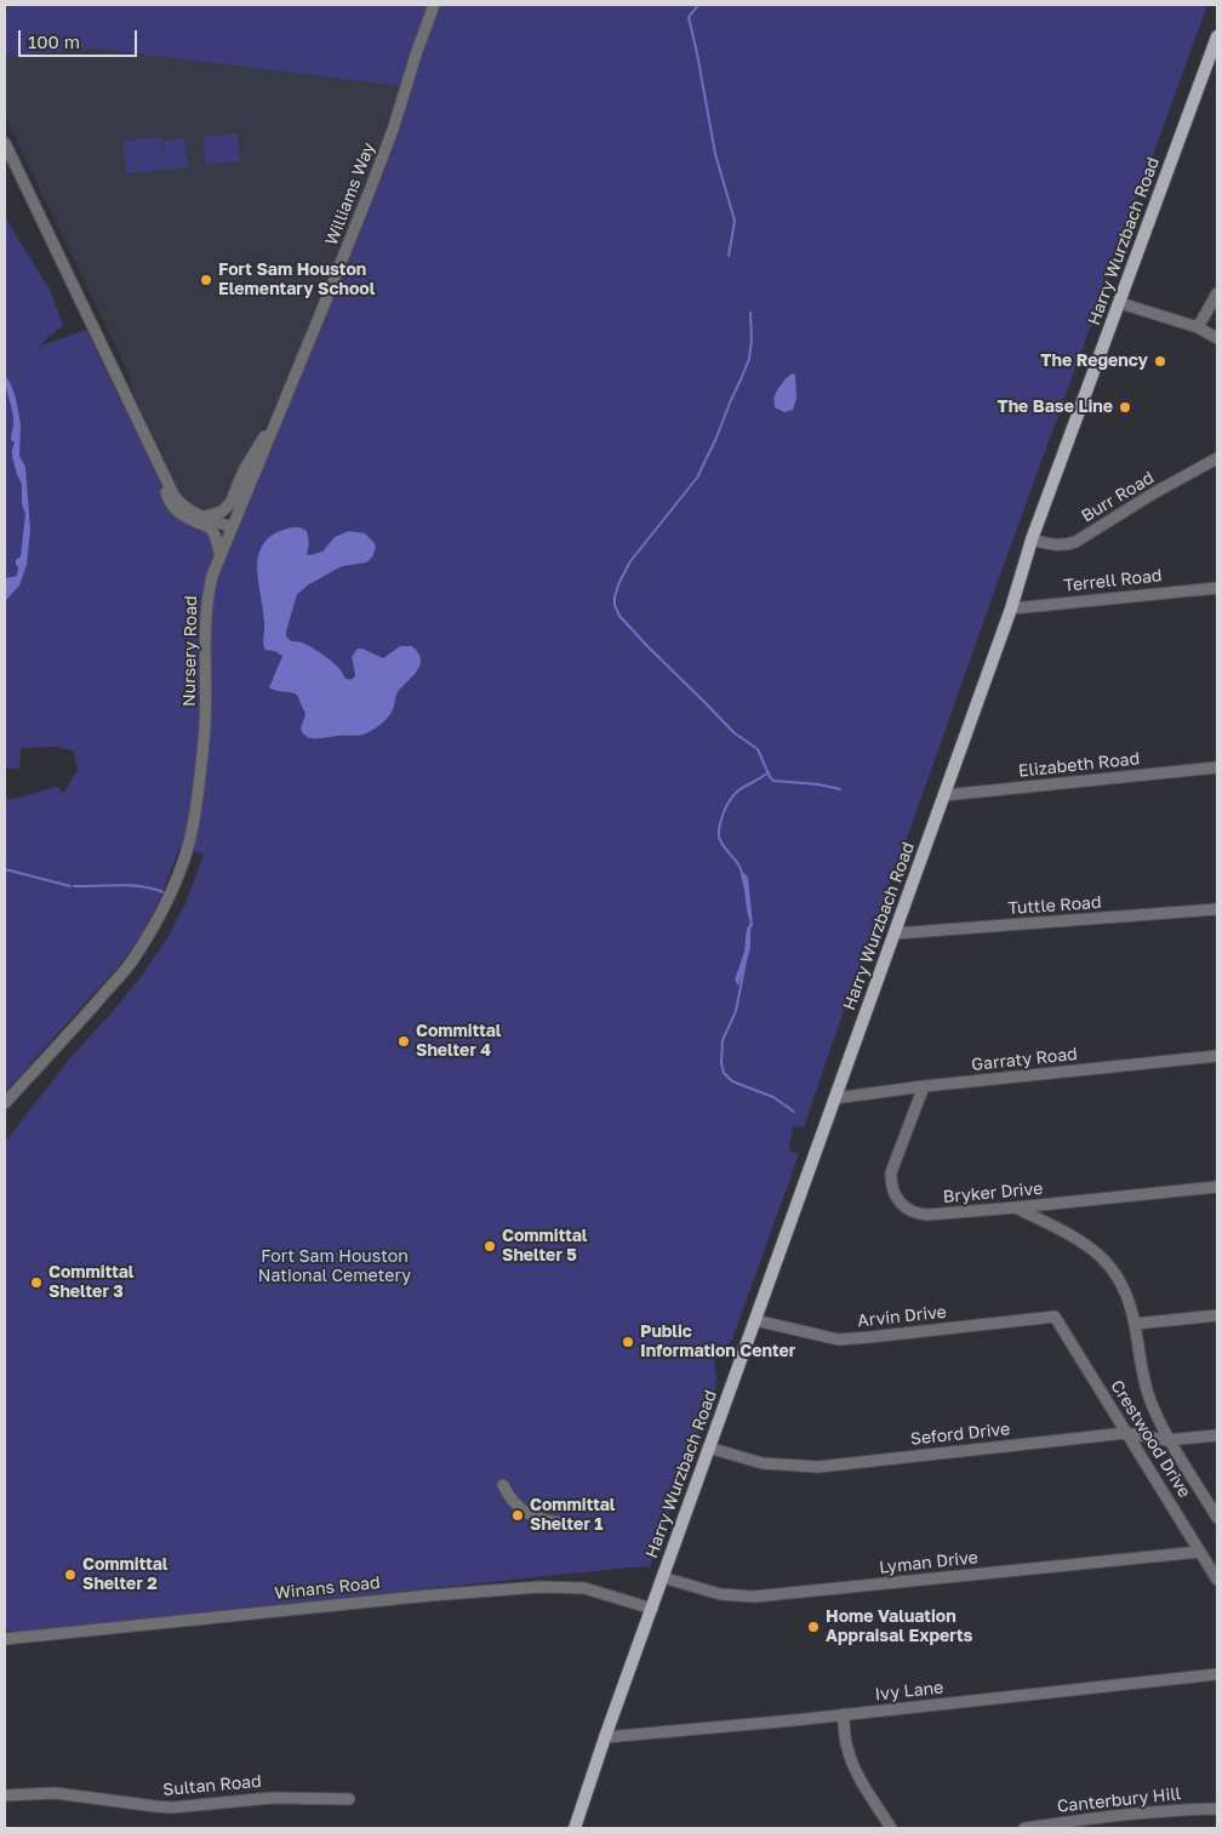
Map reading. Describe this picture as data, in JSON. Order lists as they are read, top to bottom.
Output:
{
  "streets": {
    "main road": ["Harry Wurzbach Road"],
    "street": [
      "Williams Way",
      "Burr Road",
      "Terrell Road",
      "Nursery Road",
      "Elizabeth Road",
      "Tuttle Road",
      "Garraty Road",
      "Bryker Drive",
      "Arvin Drive",
      "Seford Drive",
      "Crestwood Drive",
      "Lyman Drive",
      "Winans Road",
      "Ivy Lane",
      "Sultan Road",
      "Canterbury Hill"
    ]
  },
  "crossings": [
    ["Williams Way", "Nursery Road"],
    ["Harry Wurzbach Road", "Burr Road"],
    ["Harry Wurzbach Road", "Terrell Road"],
    ["Harry Wurzbach Road", "Elizabeth Road"],
    ["Harry Wurzbach Road", "Tuttle Road"],
    ["Harry Wurzbach Road", "Garraty Road"],
    ["Harry Wurzbach Road", "Arvin Drive"],
    ["Harry Wurzbach Road", "Seford Drive"],
    ["Harry Wurzbach Road", "Lyman Drive"],
    ["Harry Wurzbach Road", "Winans Road"],
    ["Harry Wurzbach Road", "Ivy Lane"],
    ["Garraty Road", "Bryker Drive"],
    ["Arvin Drive", "Crestwood Drive"],
    ["Seford Drive", "Crestwood Drive"],
    ["Crestwood Drive", "Lyman Drive"]
  ],
  "parks": ["Fort Sam Houston National Cemetery"],
  "places": [
    "Fort Sam Houston Elementary School",
    "The Regency",
    "The Base Line",
    "Committal Shelter 4",
    "Committal Shelter 5",
    "Committal Shelter 3",
    "Public Information Center",
    "Committal Shelter 1",
    "Committal Shelter 2",
    "Home Valuation Appraisal Experts"
  ],
  "scale_bar": "100 m"
}
